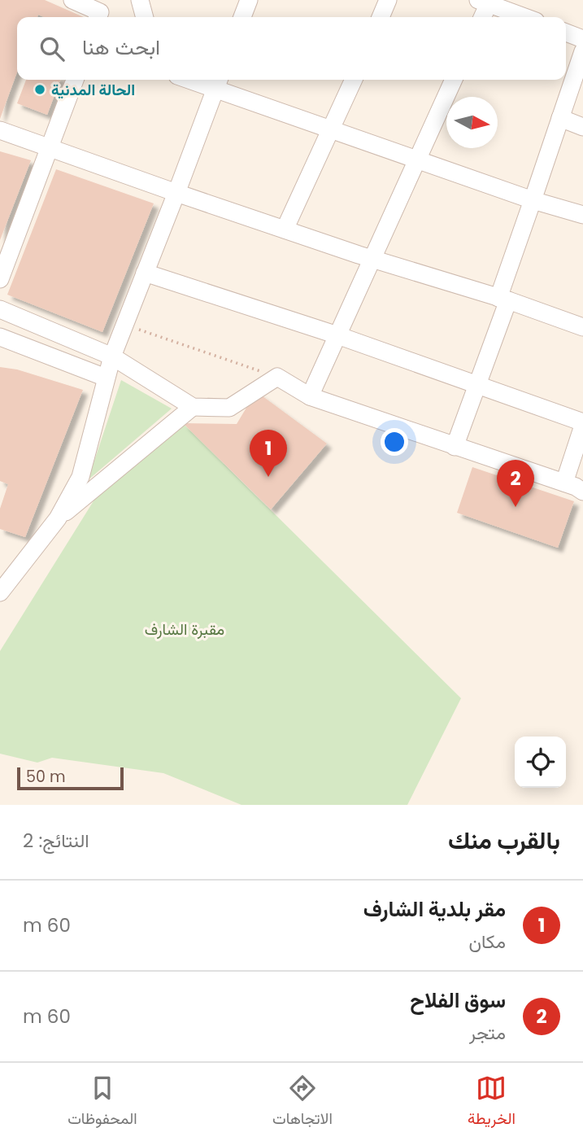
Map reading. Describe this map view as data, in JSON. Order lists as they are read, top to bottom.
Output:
{
  "parks": ["مقبرة الشارف"],
  "places": ["الحالة المدنية"],
  "scale_bar": "50 m",
  "north": "right",
  "page": {
    "search": "ابحث هنا",
    "pins": ["1", "2"],
    "scale": "50 m",
    "heading": ["بالقرب منك", "النتائج: 2"],
    "list": [
      {
        "mark": "1",
        "name": "مقر بلدية الشارف",
        "note": "مكان",
        "value": "60 m"
      },
      {
        "mark": "2",
        "name": "سوق الفلاح",
        "note": "متجر",
        "value": "60 m"
      }
    ],
    "nav": ["الخريطة", "الاتجاهات", "المحفوظات"]
  }
}
